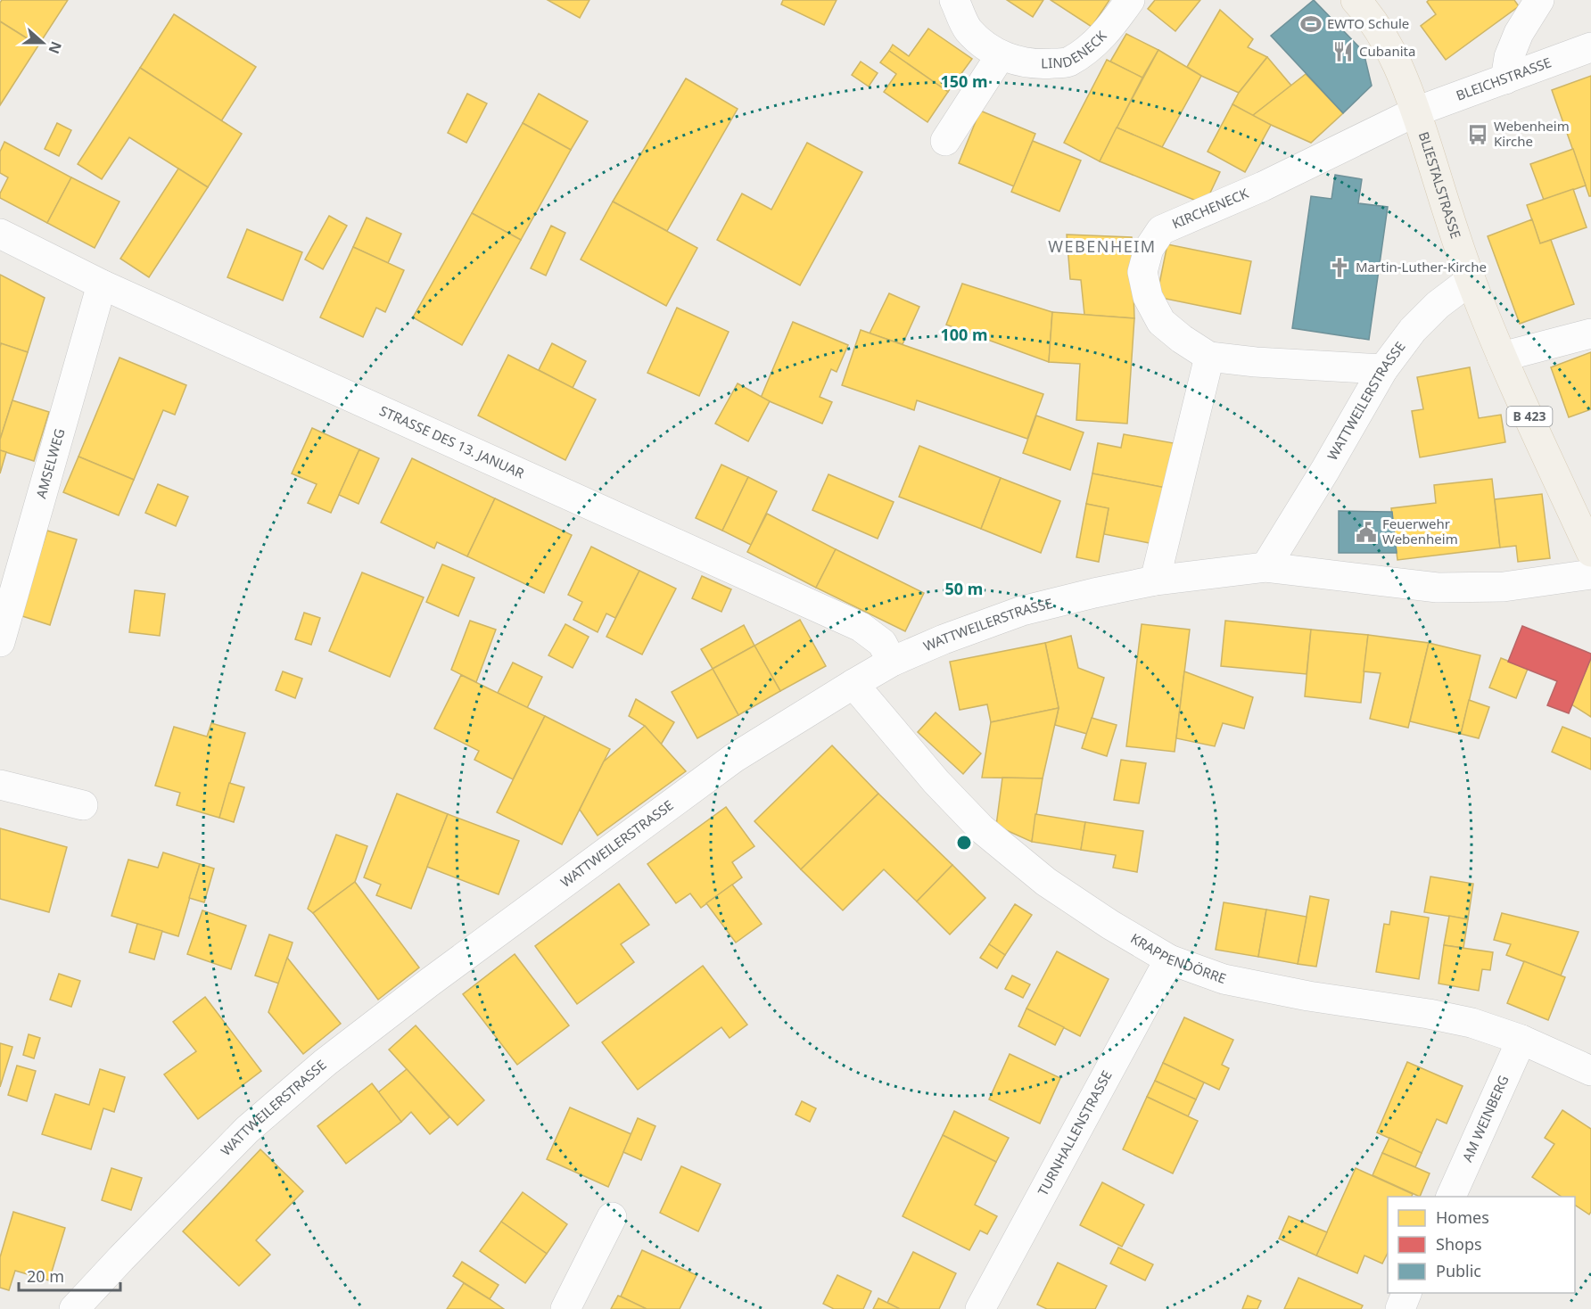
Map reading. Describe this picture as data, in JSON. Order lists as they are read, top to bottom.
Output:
{
  "streets": {
    "main road": ["BLIESTALSTRASSE", "B 423"],
    "street": [
      "LINDENECK",
      "BLEICHSTRASSE",
      "KIRCHENECK",
      "WATTWEILERSTRASSE",
      "STRASSE DES 13. JANUAR",
      "AMSELWEG",
      "KRAPPENDÖRRE",
      "AM WEINBERG",
      "TURNHALLENSTRASSE"
    ]
  },
  "crossings": [
    ["BLEICHSTRASSE", "BLIESTALSTRASSE"],
    ["BLEICHSTRASSE", "KIRCHENECK"],
    ["BLIESTALSTRASSE", "KIRCHENECK"],
    ["BLIESTALSTRASSE", "WATTWEILERSTRASSE"],
    ["KIRCHENECK", "WATTWEILERSTRASSE"],
    ["WATTWEILERSTRASSE", "STRASSE DES 13. JANUAR"],
    ["WATTWEILERSTRASSE", "KRAPPENDÖRRE"],
    ["STRASSE DES 13. JANUAR", "AMSELWEG"],
    ["KRAPPENDÖRRE", "AM WEINBERG"],
    ["KRAPPENDÖRRE", "TURNHALLENSTRASSE"]
  ],
  "districts": ["WEBENHEIM"],
  "places": {
    "sports": ["EWTO Schule"],
    "restaurant": ["Cubanita"],
    "bus stop": ["Webenheim Kirche"],
    "church": ["Martin-Luther-Kirche"],
    "public building": ["Feuerwehr Webenheim"]
  },
  "legend": ["Homes", "Shops", "Public"],
  "scale_bar": "20 m",
  "north": "right",
  "rings": ["150 m", "100 m", "50 m"]
}
